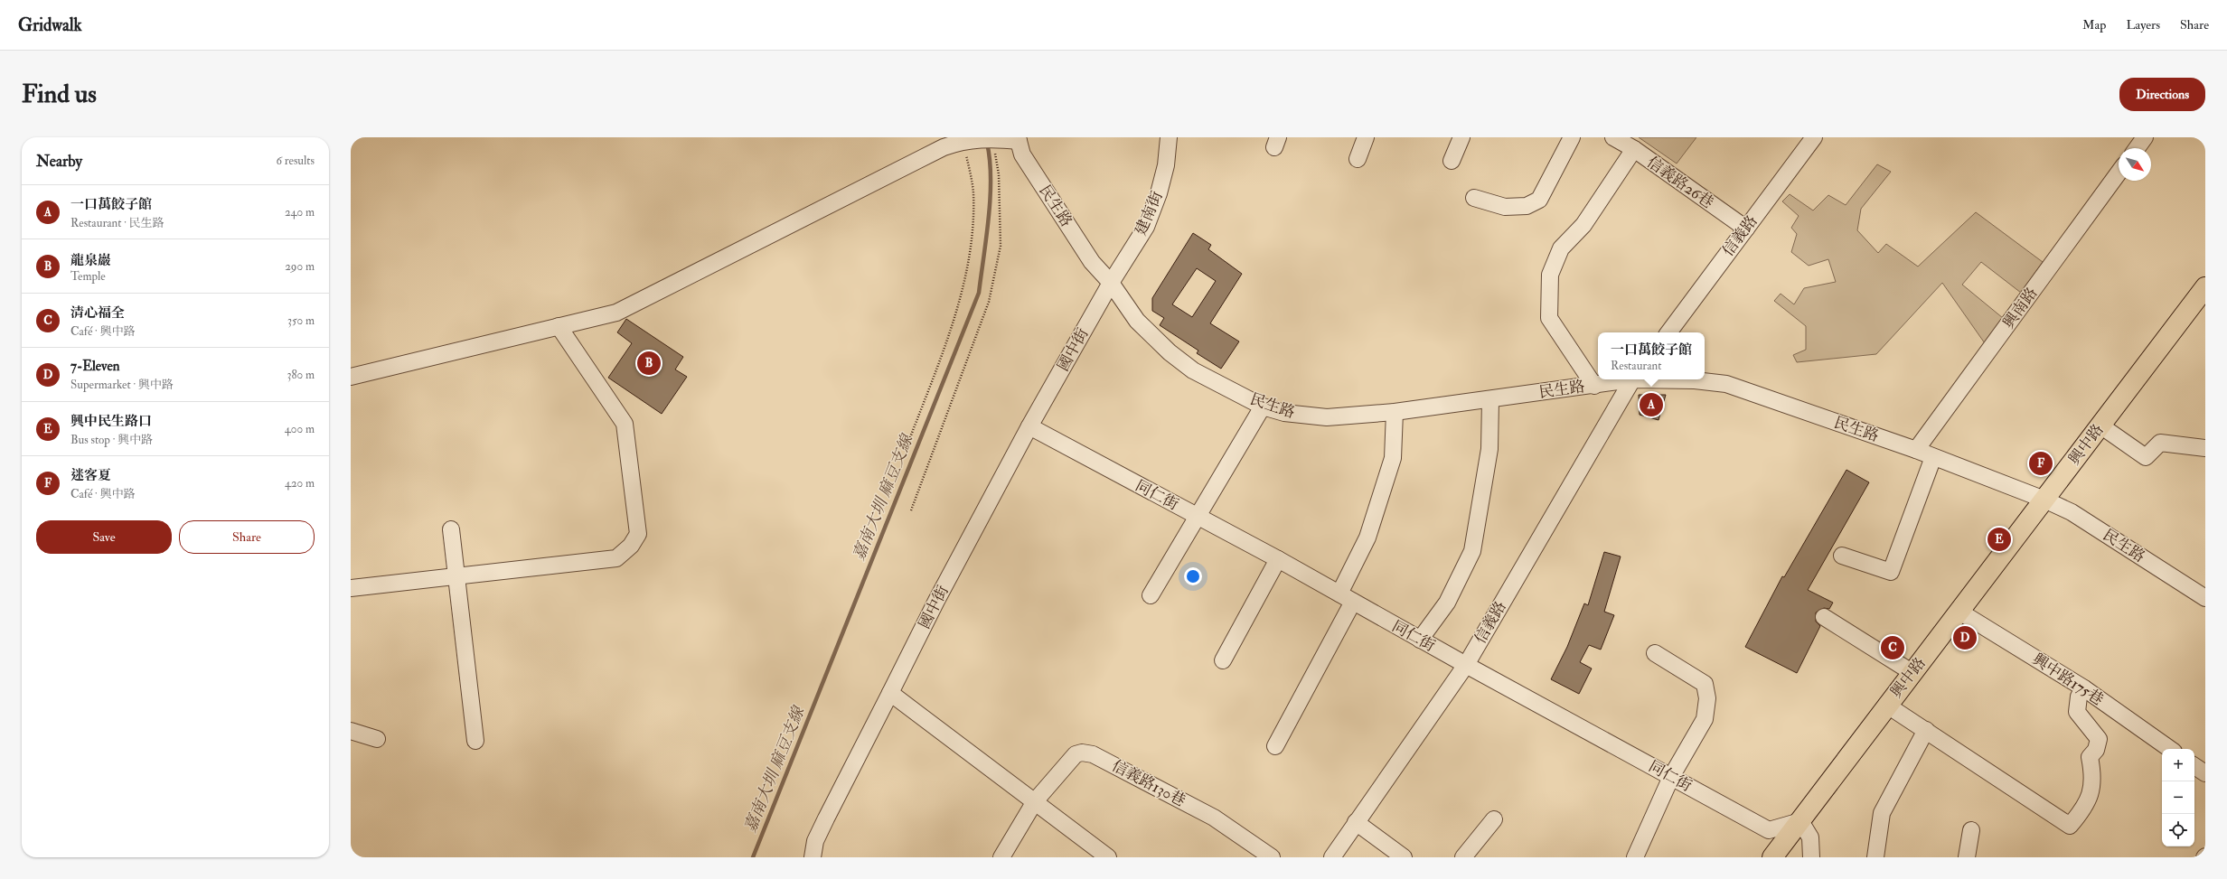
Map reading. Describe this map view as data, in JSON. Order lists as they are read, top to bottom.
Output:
{
  "streets": {
    "main road": ["興中路"],
    "street": [
      "信義路26巷",
      "民生路",
      "建南街",
      "信義路",
      "興南路",
      "國中街",
      "同仁街",
      "興中路175巷",
      "信義路130巷"
    ]
  },
  "crossings": [
    ["信義路26巷", "信義路"],
    ["民生路", "建南街"],
    ["民生路", "興南路"],
    ["民生路", "國中街"],
    ["民生路", "興中路"],
    ["建南街", "國中街"],
    ["信義路", "同仁街"],
    ["國中街", "同仁街"],
    ["興中路", "同仁街"],
    ["興中路", "興中路175巷"]
  ],
  "water": ["嘉南大圳 麻豆支線"],
  "north": "bottom right",
  "page": {
    "header": "Gridwalk",
    "nav": ["Map", "Layers", "Share"],
    "buttons": [
      "Directions",
      ["Save", "Share"]
    ],
    "title": "Find us",
    "heading": ["Nearby", "6 results"],
    "list": [
      {
        "mark": "A",
        "name": "一口萬餃子館",
        "note": "Restaurant · 民生路",
        "value": "240 m"
      },
      {
        "mark": "B",
        "name": "龍泉巖",
        "note": "Temple",
        "value": "290 m"
      },
      {
        "mark": "C",
        "name": "清心福全",
        "note": "Café · 興中路",
        "value": "350 m"
      },
      {
        "mark": "D",
        "name": "7-Eleven",
        "note": "Supermarket · 興中路",
        "value": "380 m"
      },
      {
        "mark": "E",
        "name": "興中民生路口",
        "note": "Bus stop · 興中路",
        "value": "400 m"
      },
      {
        "mark": "F",
        "name": "迷客夏",
        "note": "Café · 興中路",
        "value": "420 m"
      }
    ],
    "popup": ["一口萬餃子館", "Restaurant"],
    "pins": [
      "B",
      "A",
      "F",
      "E",
      "D",
      "C"
    ],
    "map_buttons": ["+", "−"]
  }
}
